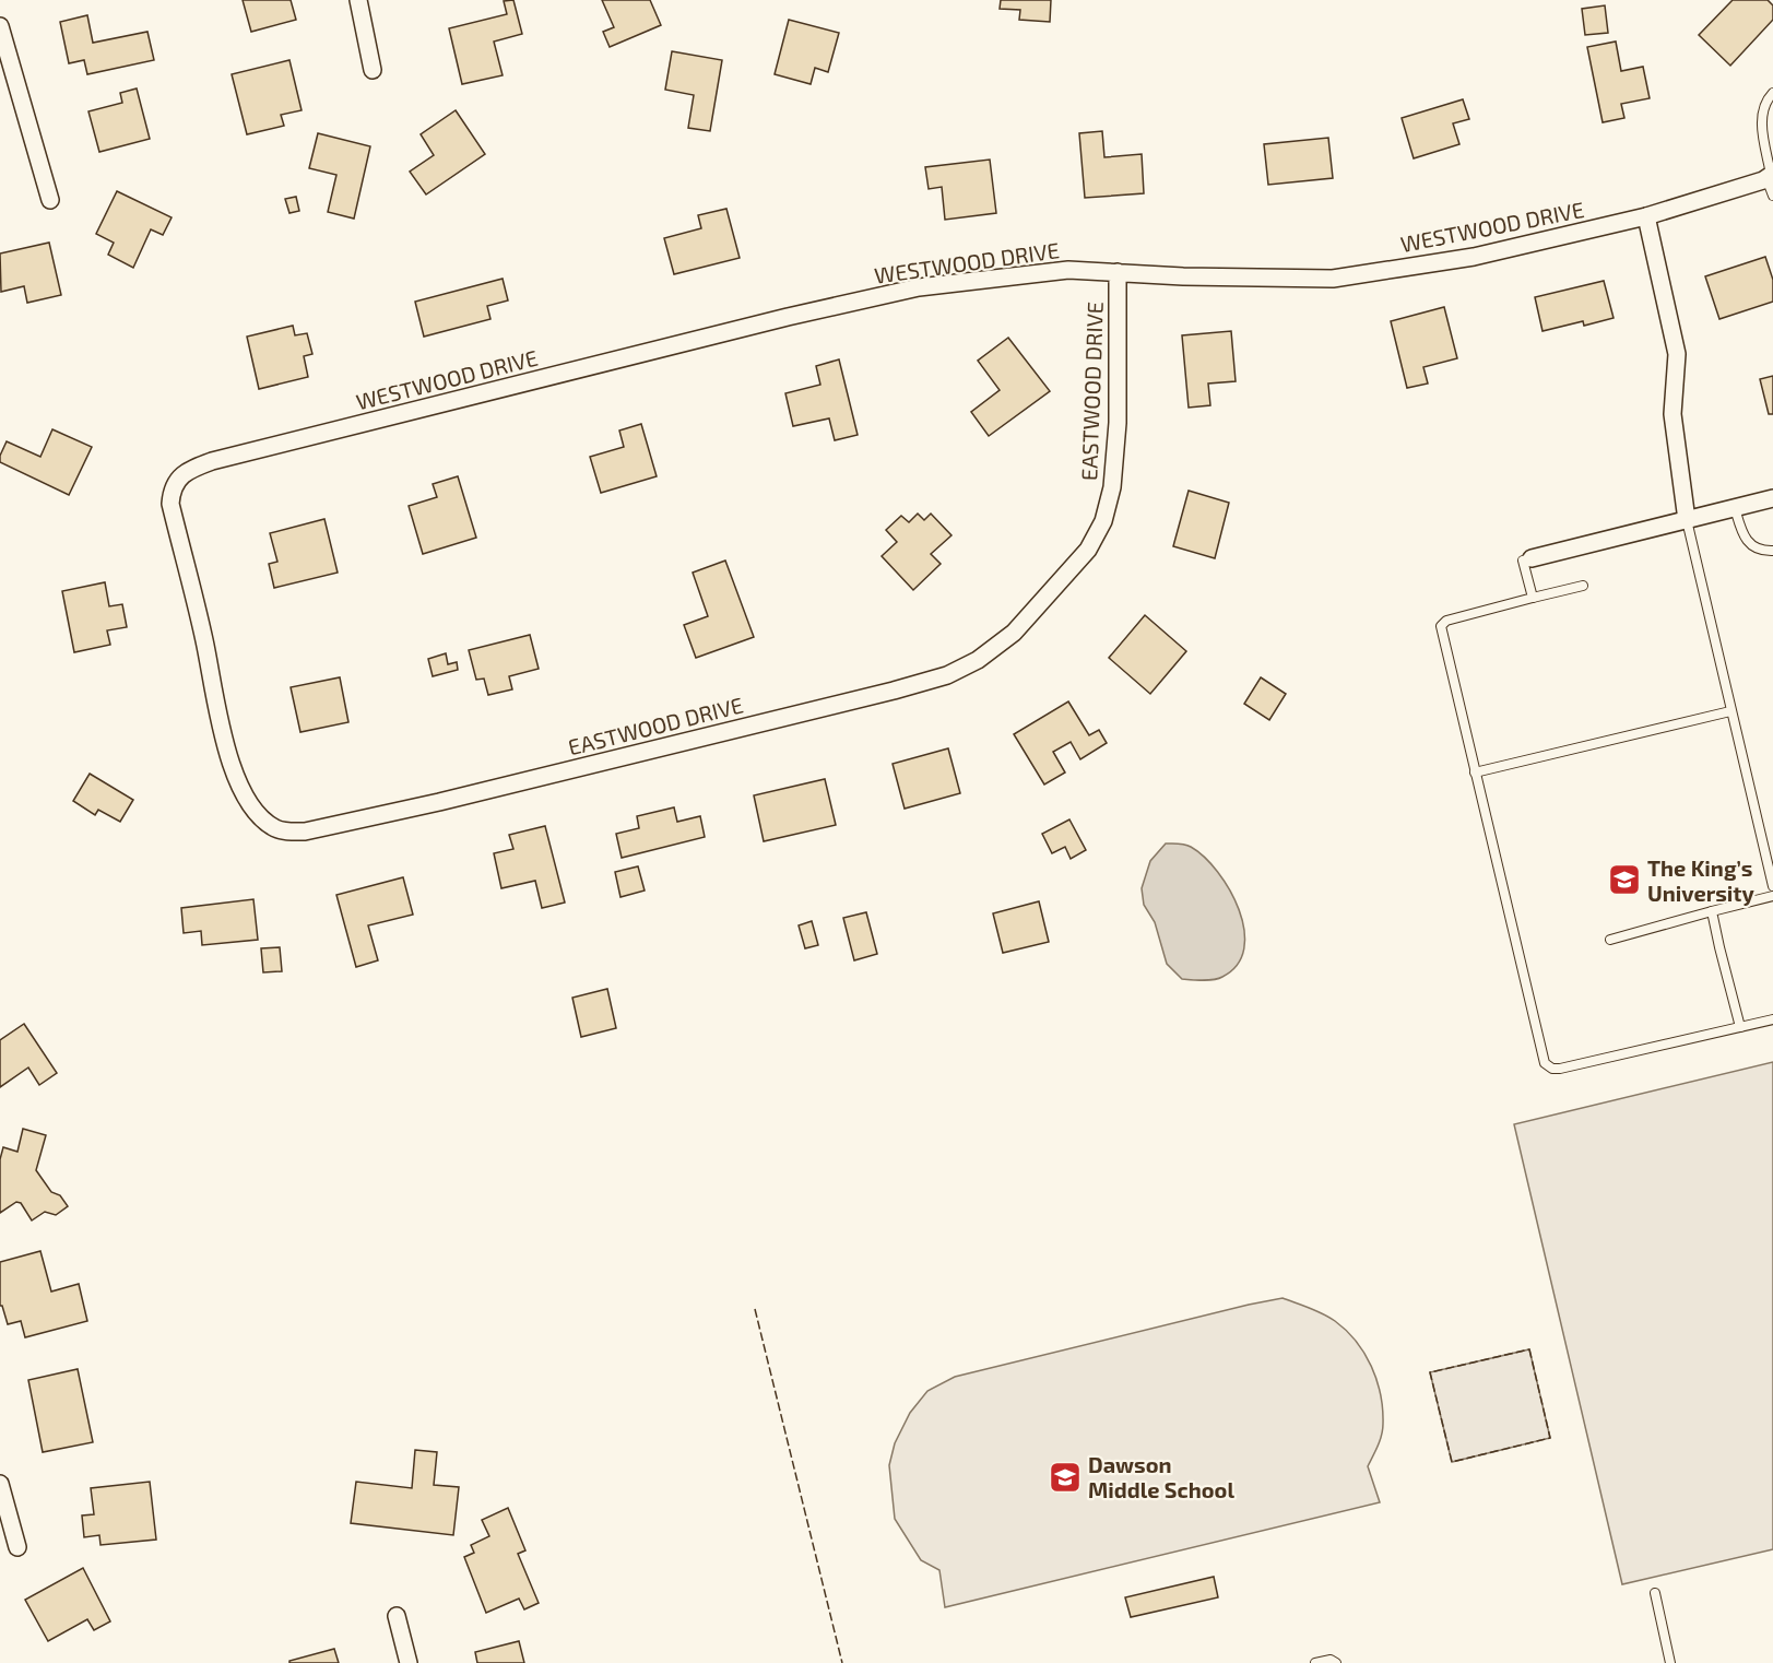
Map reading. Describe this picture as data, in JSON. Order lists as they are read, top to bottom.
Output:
{
  "streets": {
    "street": ["WESTWOOD DRIVE", "EASTWOOD DRIVE"]
  },
  "crossings": [
    ["WESTWOOD DRIVE", "EASTWOOD DRIVE"]
  ],
  "places": {
    "school or university": ["The King’s University", "Dawson Middle School"]
  }
}
